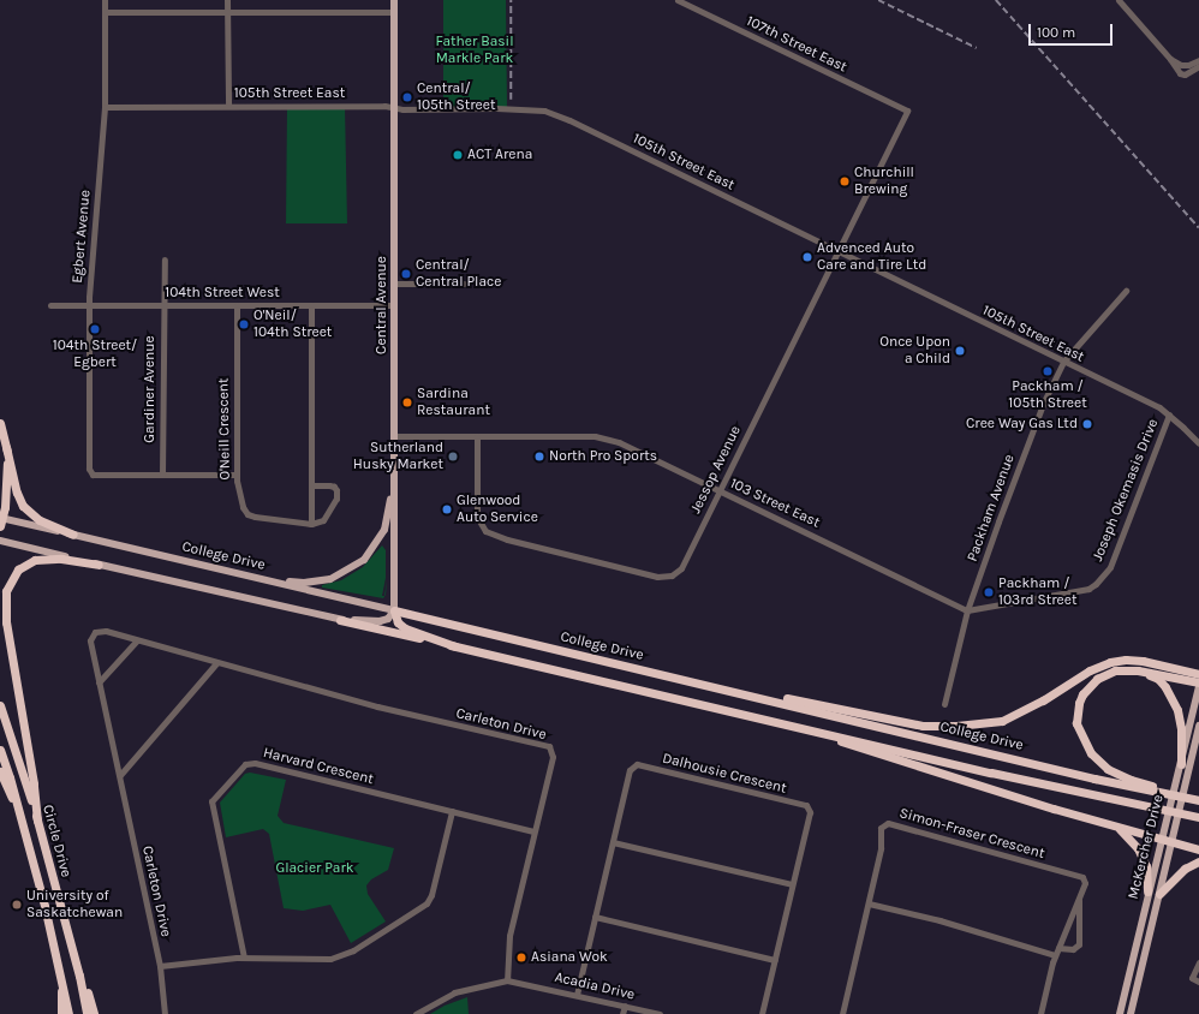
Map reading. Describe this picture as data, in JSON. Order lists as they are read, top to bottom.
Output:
{
  "streets": {
    "highway": ["College Drive", "Circle Drive"],
    "main road": ["Central Avenue", "McKercher Drive"],
    "street": [
      "107th Street East",
      "105th Street East",
      "Egbert Avenue",
      "104th Street West",
      "Gardiner Avenue",
      "O'Neill Crescent",
      "Jessop Avenue",
      "Joseph Okemasis Drive",
      "103 Street East",
      "Packham Avenue",
      "Carleton Drive",
      "Harvard Crescent",
      "Dalhousie Crescent",
      "Simon-Fraser Crescent",
      "Acadia Drive"
    ]
  },
  "crossings": [
    ["107th Street East", "Jessop Avenue"],
    ["105th Street East", "Egbert Avenue"],
    ["105th Street East", "Central Avenue"],
    ["105th Street East", "Jessop Avenue"],
    ["105th Street East", "Joseph Okemasis Drive"],
    ["105th Street East", "Packham Avenue"],
    ["Egbert Avenue", "104th Street West"],
    ["Egbert Avenue", "Gardiner Avenue"],
    ["104th Street West", "Central Avenue"],
    ["104th Street West", "Gardiner Avenue"],
    ["104th Street West", "O'Neill Crescent"],
    ["Central Avenue", "103 Street East"],
    ["Central Avenue", "College Drive"],
    ["Jessop Avenue", "103 Street East"],
    ["Joseph Okemasis Drive", "103 Street East"],
    ["Joseph Okemasis Drive", "Packham Avenue"],
    ["103 Street East", "Packham Avenue"],
    ["Carleton Drive", "Harvard Crescent"],
    ["Carleton Drive", "Acadia Drive"],
    ["Dalhousie Crescent", "Acadia Drive"]
  ],
  "parks": ["Father Basil Markle Park", "Glacier Park"],
  "places": [
    "Central/ 105th Street",
    "ACT Arena",
    "Churchill Brewing",
    "Advenced Auto Care and Tire Ltd",
    "Central/ Central Place",
    "O'Neil/ 104th Street",
    "104th Street/ Egbert",
    "Once Upon a Child",
    "Packham / 105th Street",
    "Sardina Restaurant",
    "Cree Way Gas Ltd",
    "Sutherland Husky Market",
    "North Pro Sports",
    "Glenwood Auto Service",
    "Packham / 103rd Street",
    "University of Saskatchewan",
    "Asiana Wok"
  ],
  "scale_bar": "100 m"
}
